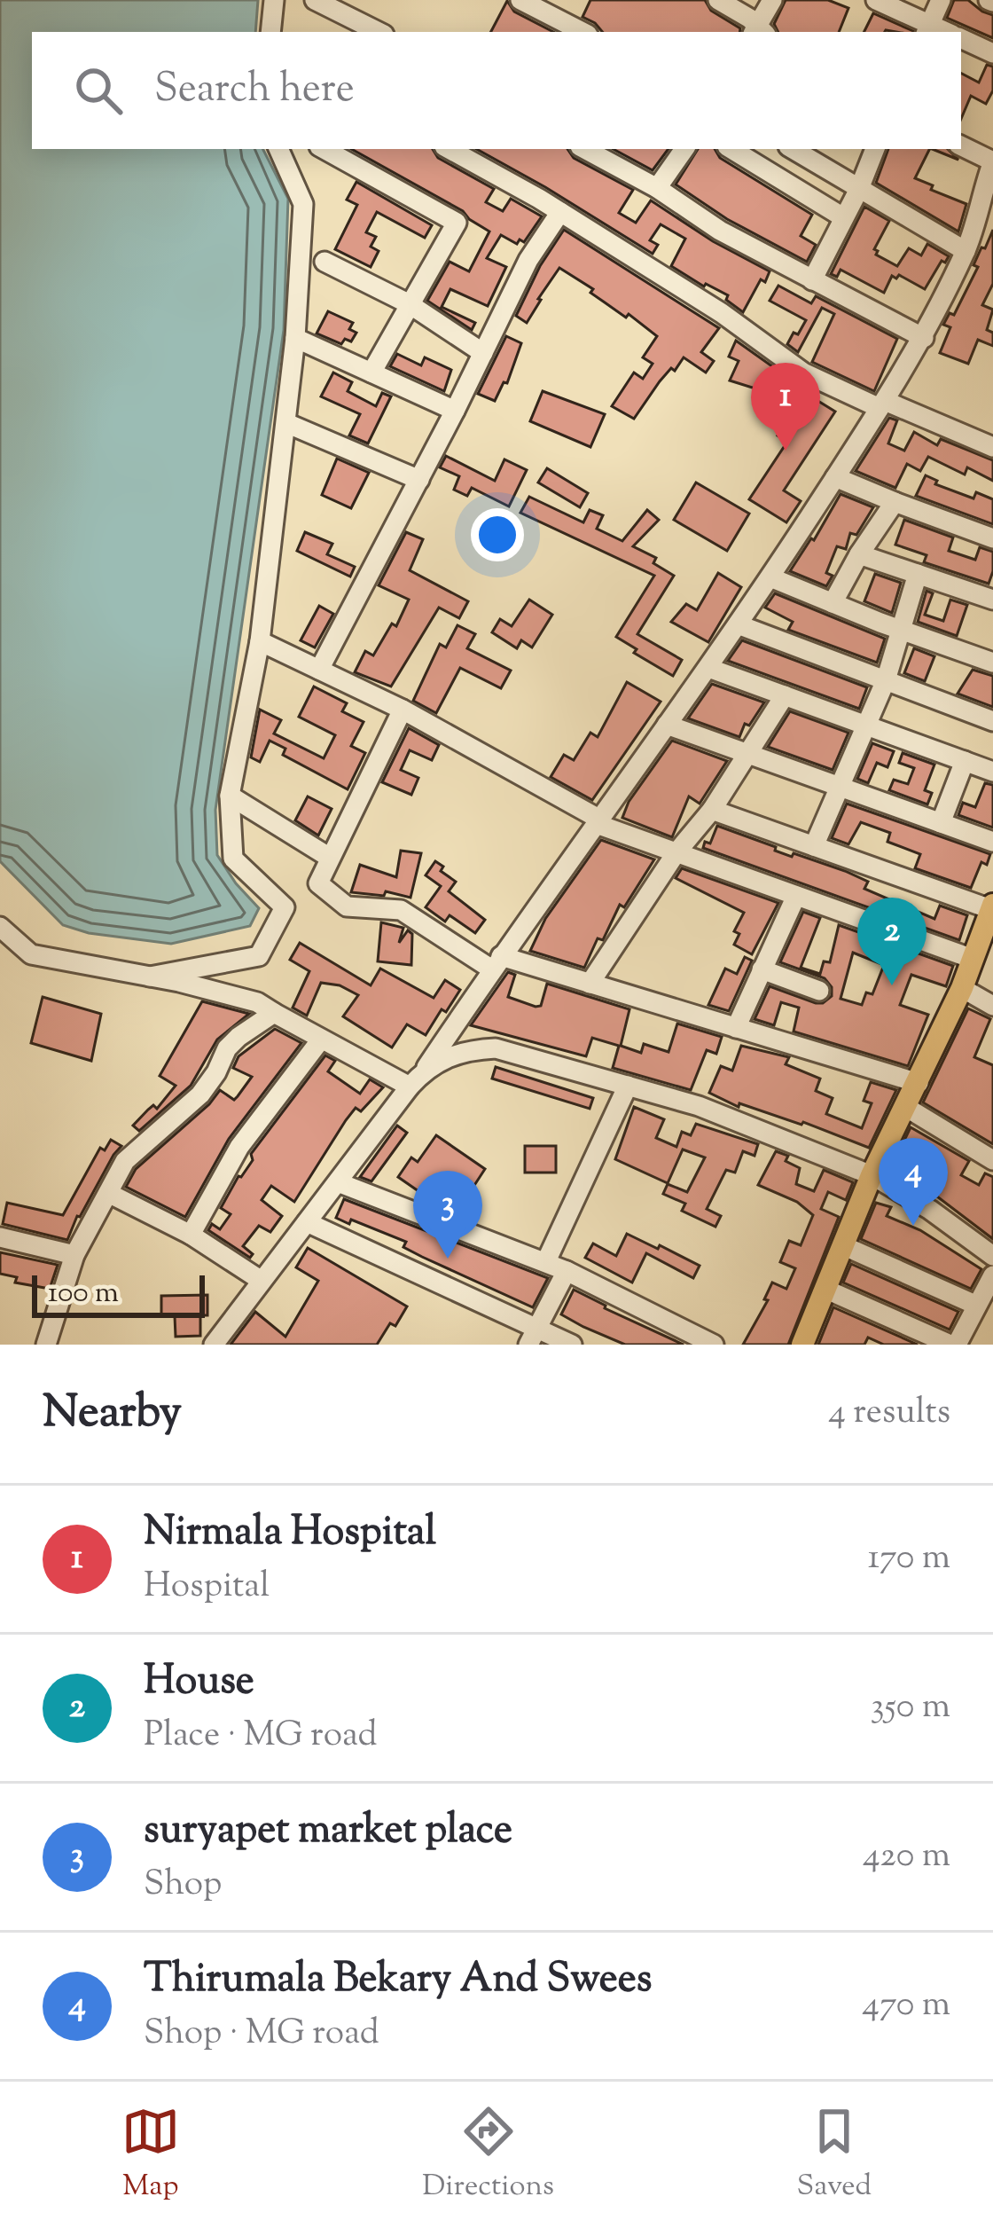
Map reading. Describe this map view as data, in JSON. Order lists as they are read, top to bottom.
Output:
{
  "scale_bar": "100 m",
  "page": {
    "search": "Search here",
    "pins": [
      "1",
      "2",
      "4",
      "3"
    ],
    "scale": "100 m",
    "heading": ["Nearby", "4 results"],
    "list": [
      {
        "mark": "1",
        "name": "Nirmala Hospital",
        "note": "Hospital",
        "value": "170 m"
      },
      {
        "mark": "2",
        "name": "House",
        "note": "Place · MG road",
        "value": "350 m"
      },
      {
        "mark": "3",
        "name": "suryapet market place",
        "note": "Shop",
        "value": "420 m"
      },
      {
        "mark": "4",
        "name": "Thirumala Bekary And Swees",
        "note": "Shop · MG road",
        "value": "470 m"
      }
    ],
    "nav": ["Map", "Directions", "Saved"]
  }
}
